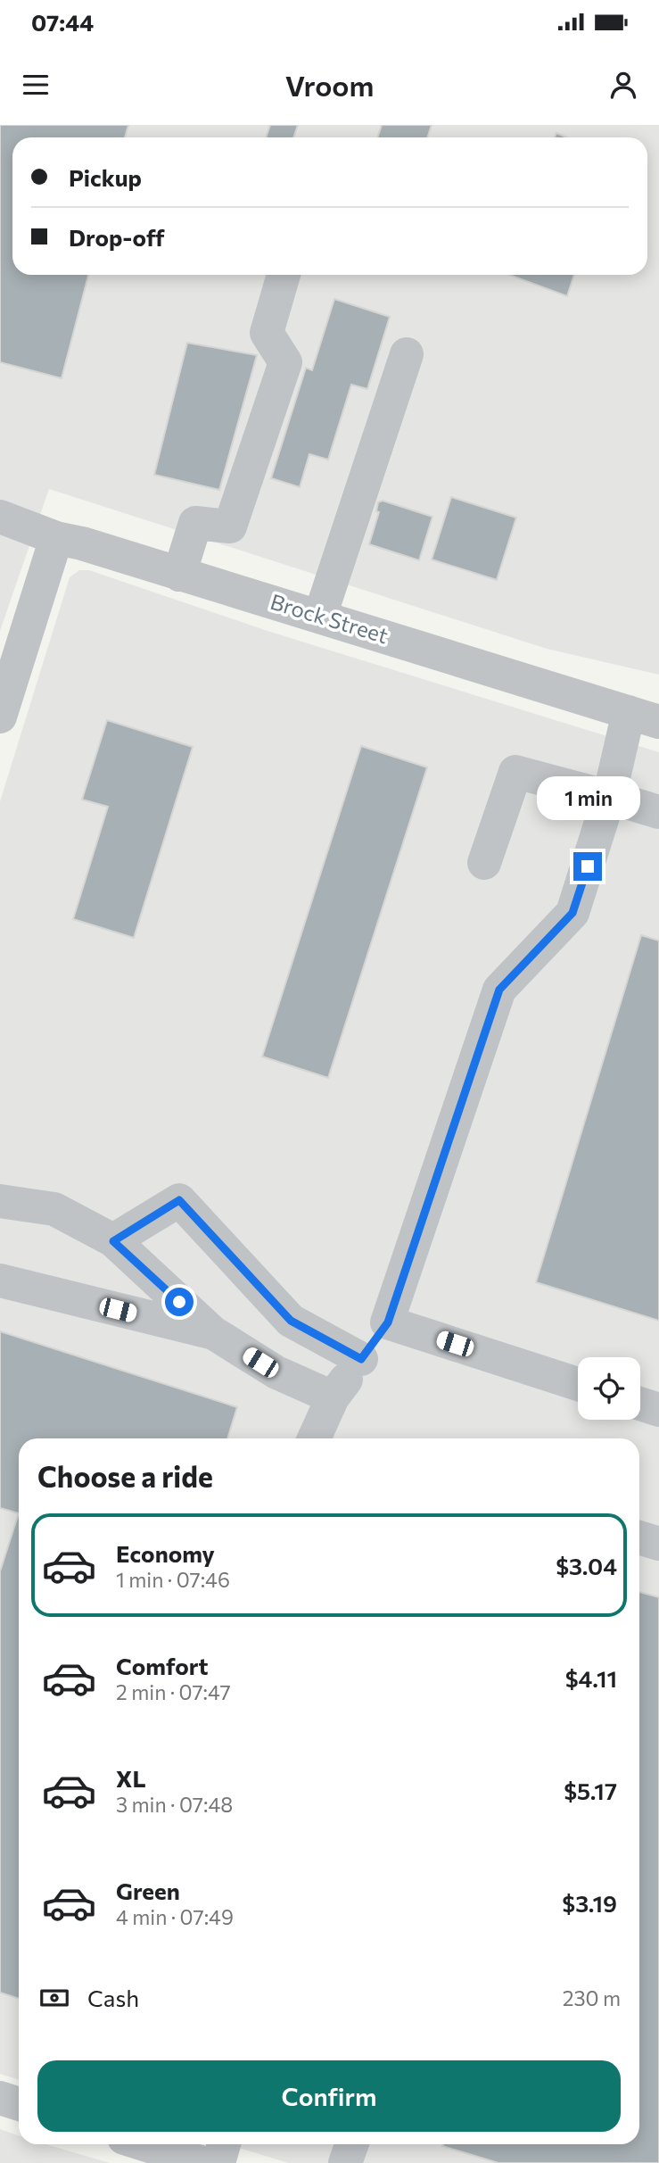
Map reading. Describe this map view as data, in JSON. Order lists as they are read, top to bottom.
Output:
{
  "streets": {
    "street": ["Brock Street"]
  },
  "page": {
    "status": "07:44",
    "header": "Vroom",
    "banner": ["Pickup", "Drop-off"],
    "bubble": "1 min",
    "heading": "Choose a ride",
    "list": [
      {
        "name": "Economy",
        "note": "1 min · 07:46",
        "value": "$3.04"
      },
      {
        "name": "Comfort",
        "note": "2 min · 07:47",
        "value": "$4.11"
      },
      {
        "name": "XL",
        "note": "3 min · 07:48",
        "value": "$5.17"
      },
      {
        "name": "Green",
        "note": "4 min · 07:49",
        "value": "$3.19"
      }
    ],
    "pay": ["Cash", "230 m"],
    "buttons": "Confirm"
  }
}
